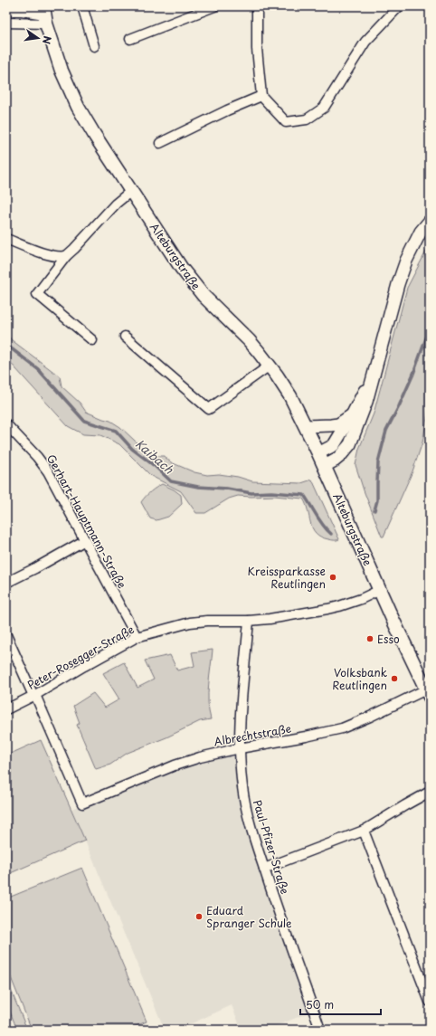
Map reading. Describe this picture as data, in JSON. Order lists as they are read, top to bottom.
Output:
{
  "streets": {
    "main road": ["Alteburgstraße"],
    "street": [
      "Gerhart-Hauptmann-Straße",
      "Peter-Rosegger-Straße",
      "Albrechtstraße",
      "Paul-Pfizer-Straße"
    ]
  },
  "crossings": [
    ["Alteburgstraße", "Peter-Rosegger-Straße"],
    ["Alteburgstraße", "Albrechtstraße"],
    ["Gerhart-Hauptmann-Straße", "Peter-Rosegger-Straße"],
    ["Peter-Rosegger-Straße", "Albrechtstraße"],
    ["Peter-Rosegger-Straße", "Paul-Pfizer-Straße"],
    ["Albrechtstraße", "Paul-Pfizer-Straße"]
  ],
  "water": ["Kaibach"],
  "places": [
    "Kreissparkasse Reutlingen",
    "Esso",
    "Volksbank Reutlingen",
    "Eduard Spranger Schule"
  ],
  "scale_bar": "50 m",
  "north": "right"
}
